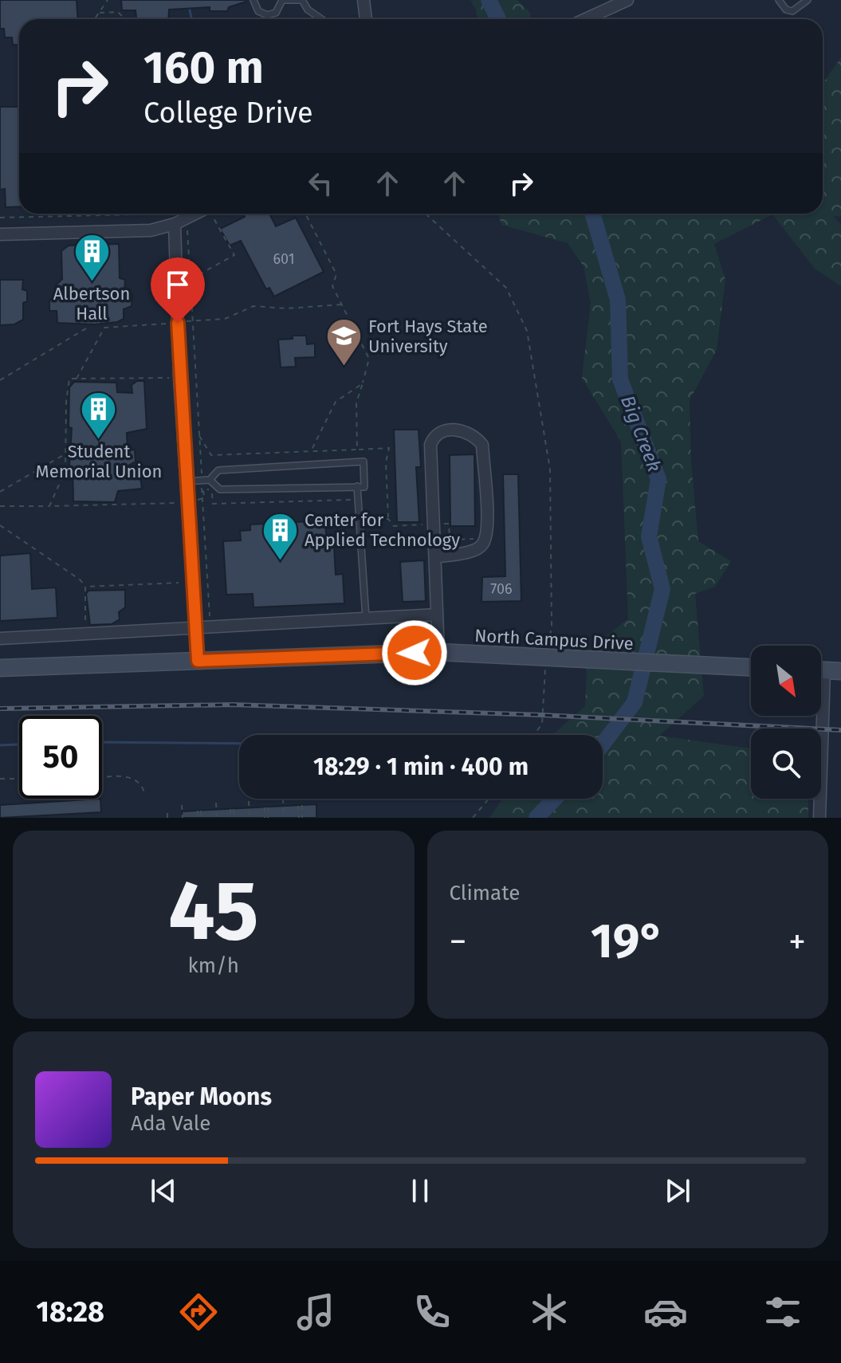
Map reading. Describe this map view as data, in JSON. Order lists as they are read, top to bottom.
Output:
{
  "streets": {
    "main road": ["North Campus Drive"]
  },
  "water": ["Big Creek"],
  "places": {
    "building": ["Albertson Hall", "Student Memorial Union", "Center for Applied Technology"],
    "school or university": ["Fort Hays State University"]
  },
  "house_numbers": ["601", "706"],
  "north": "bottom right",
  "page": {
    "turn": ["160 m", "College Drive"],
    "limit": "50",
    "trip": "18:29 · 1 min · 400 m",
    "tile": [
      ["45", "km/h"],
      "Climate"
    ],
    "heat": ["−", "19°", "+"],
    "song": ["Paper Moons", "Ada Vale"],
    "tabs": "18:28"
  }
}
